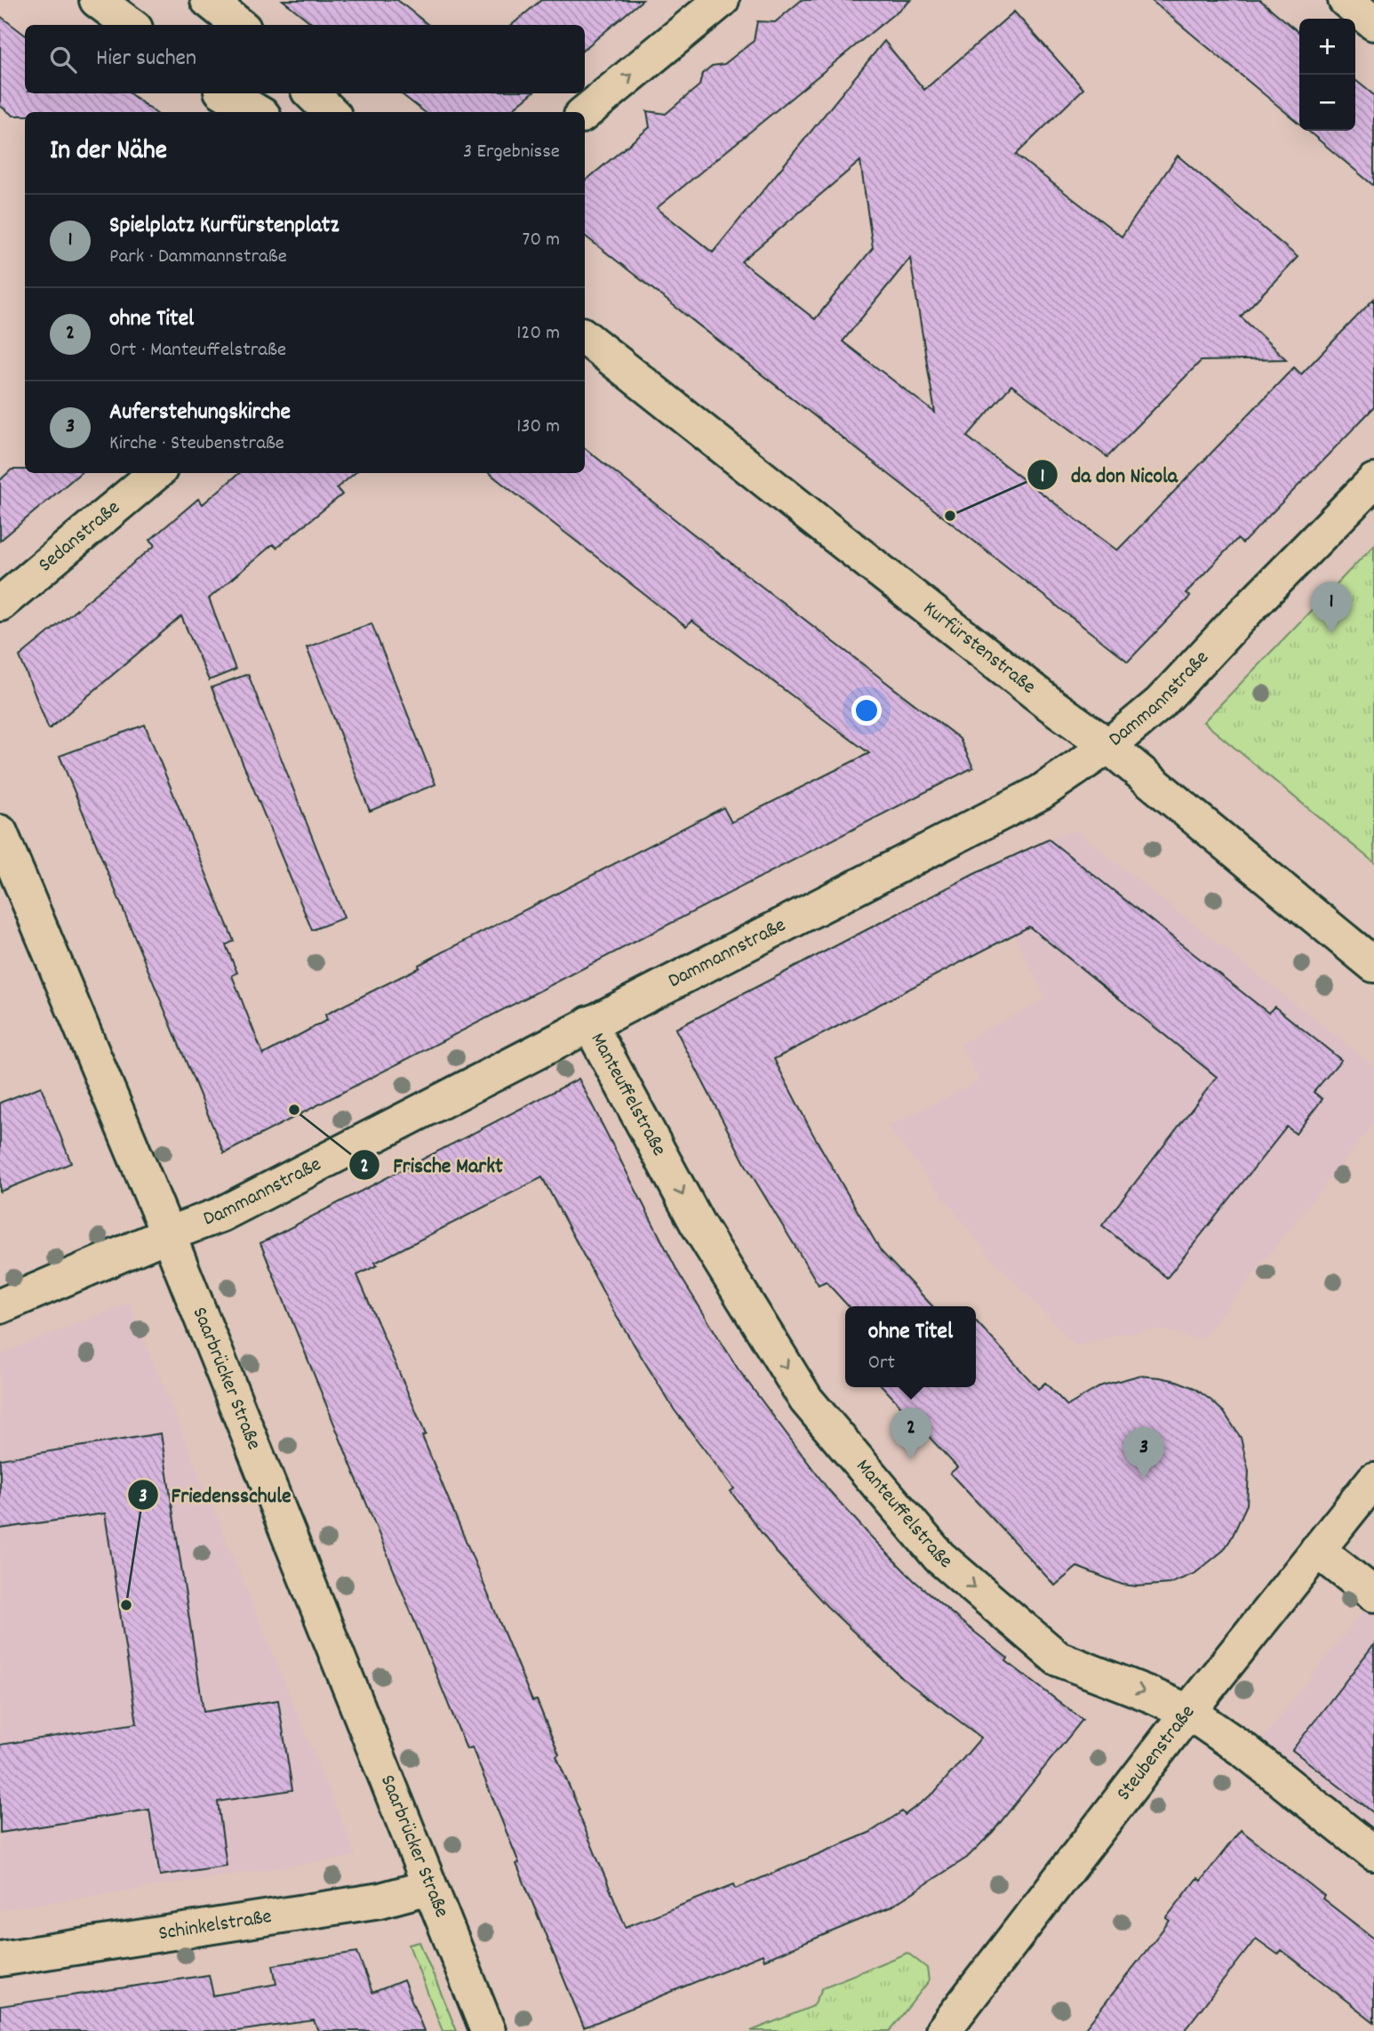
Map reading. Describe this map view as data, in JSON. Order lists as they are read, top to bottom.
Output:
{
  "streets": {
    "street": [
      "Sedanstraße",
      "Kurfürstenstraße",
      "Dammannstraße",
      "Manteuffelstraße",
      "Saarbrücker Straße",
      "Steubenstraße",
      "Schinkelstraße"
    ]
  },
  "crossings": [
    ["Kurfürstenstraße", "Dammannstraße"],
    ["Dammannstraße", "Manteuffelstraße"],
    ["Dammannstraße", "Saarbrücker Straße"],
    ["Manteuffelstraße", "Steubenstraße"],
    ["Saarbrücker Straße", "Schinkelstraße"]
  ],
  "one_way": ["Manteuffelstraße"],
  "places": ["da don Nicola", "Frische Markt", "Friedensschule"],
  "page": {
    "map_buttons": ["+", "−"],
    "search": "Hier suchen",
    "heading": ["In der Nähe", "3 Ergebnisse"],
    "list": [
      {
        "mark": "1",
        "name": "Spielplatz Kurfürstenplatz",
        "note": "Park · Dammannstraße",
        "value": "70 m"
      },
      {
        "mark": "2",
        "name": "ohne Titel",
        "note": "Ort · Manteuffelstraße",
        "value": "120 m"
      },
      {
        "mark": "3",
        "name": "Auferstehungskirche",
        "note": "Kirche · Steubenstraße",
        "value": "130 m"
      }
    ],
    "pins": ["1", "2", "3"],
    "popup": ["ohne Titel", "Ort"]
  }
}
